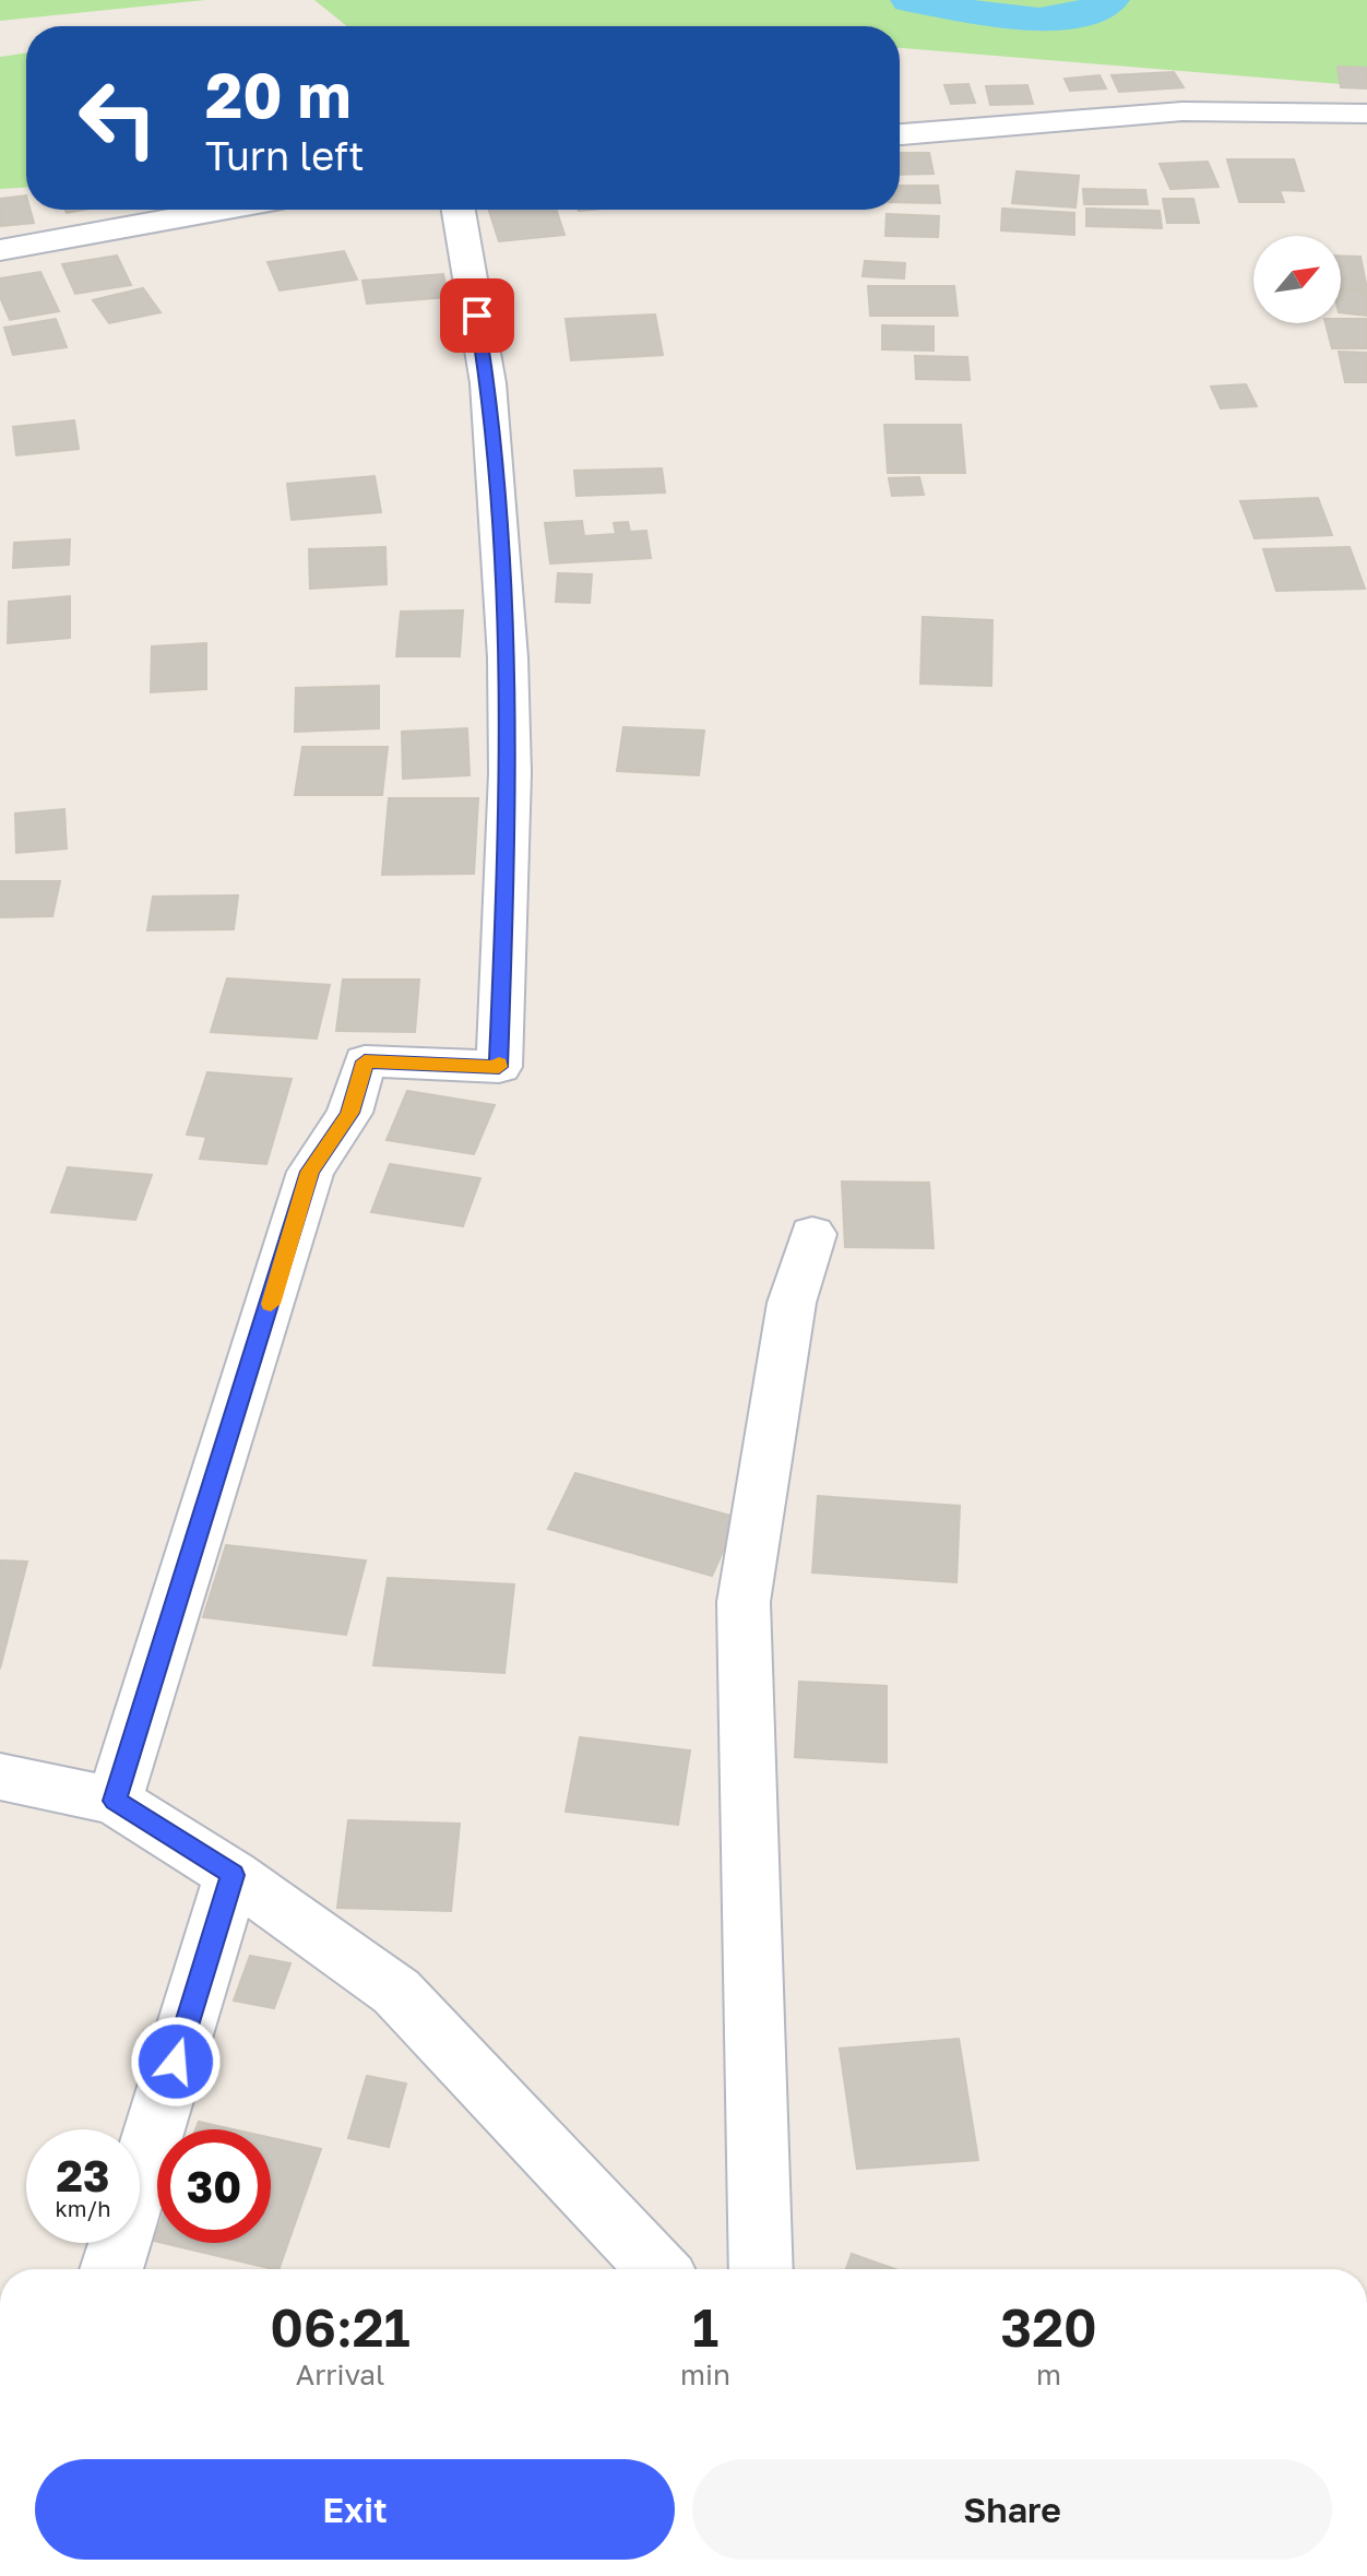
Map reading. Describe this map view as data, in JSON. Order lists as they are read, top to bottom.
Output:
{
  "north": "top right",
  "page": {
    "turn": ["20 m", "Turn left"],
    "speed": "23 km/h",
    "limit": "30",
    "eta": [
      "06:21",
      "Arrival",
      "1",
      "min",
      "320",
      "m"
    ],
    "buttons": ["Exit", "Share"]
  }
}
